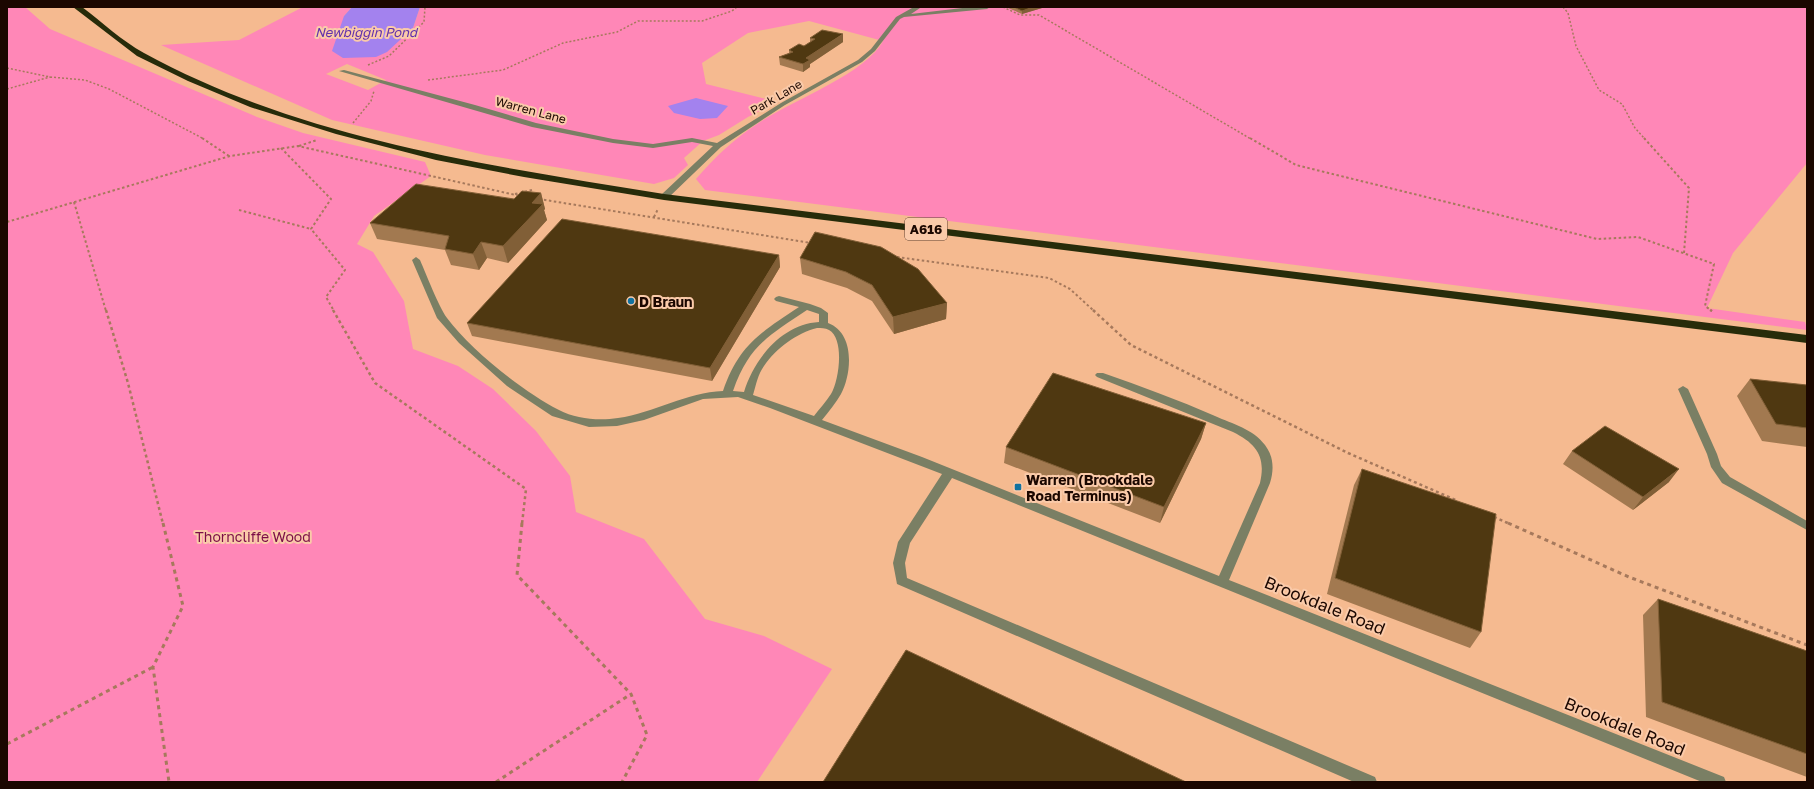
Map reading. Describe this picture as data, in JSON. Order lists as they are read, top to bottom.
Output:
{
  "streets": {
    "highway": ["A616"],
    "street": ["Park Lane", "Warren Lane", "Brookdale Road"]
  },
  "crossings": [
    ["Park Lane", "Warren Lane"],
    ["Park Lane", "A616"]
  ],
  "water": ["Newbiggin Pond"],
  "parks": ["Thorncliffe Wood"],
  "places": {
    "other": ["D Braun"],
    "transit": ["Warren (Brookdale Road Terminus)"]
  }
}
